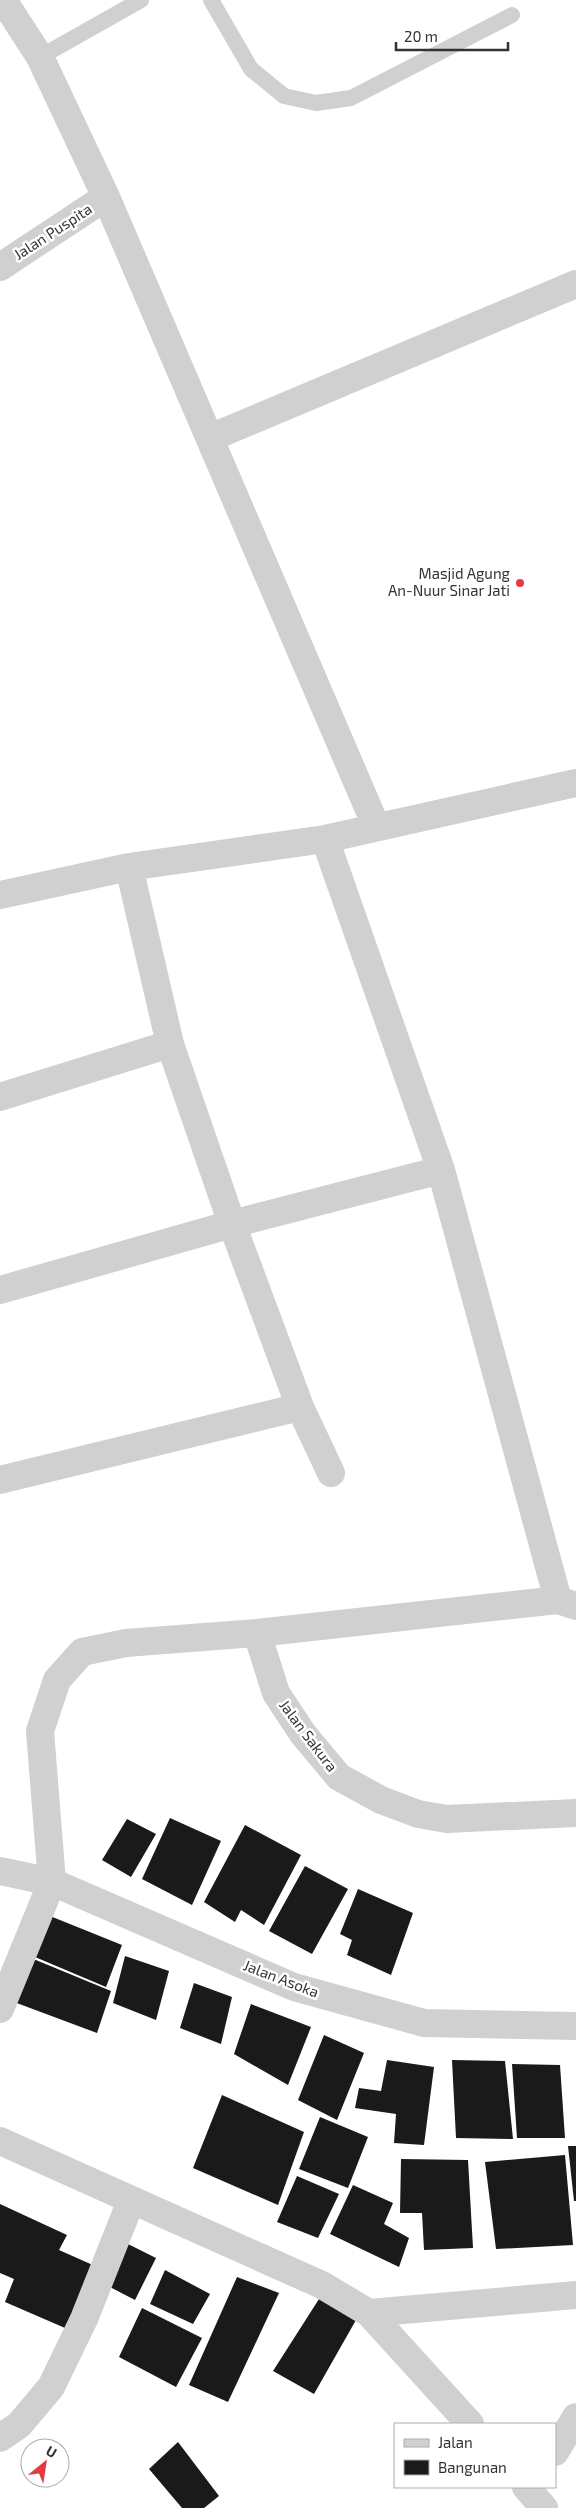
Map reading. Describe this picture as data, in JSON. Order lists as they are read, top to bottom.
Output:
{
  "streets": {
    "street": ["Jalan Puspita", "Jalan Sakura", "Jalan Asoka"]
  },
  "places": ["Masjid Agung An-Nuur Sinar Jati"],
  "legend": ["Jalan", "Bangunan"],
  "scale_bar": "20 m",
  "north": "top right"
}
